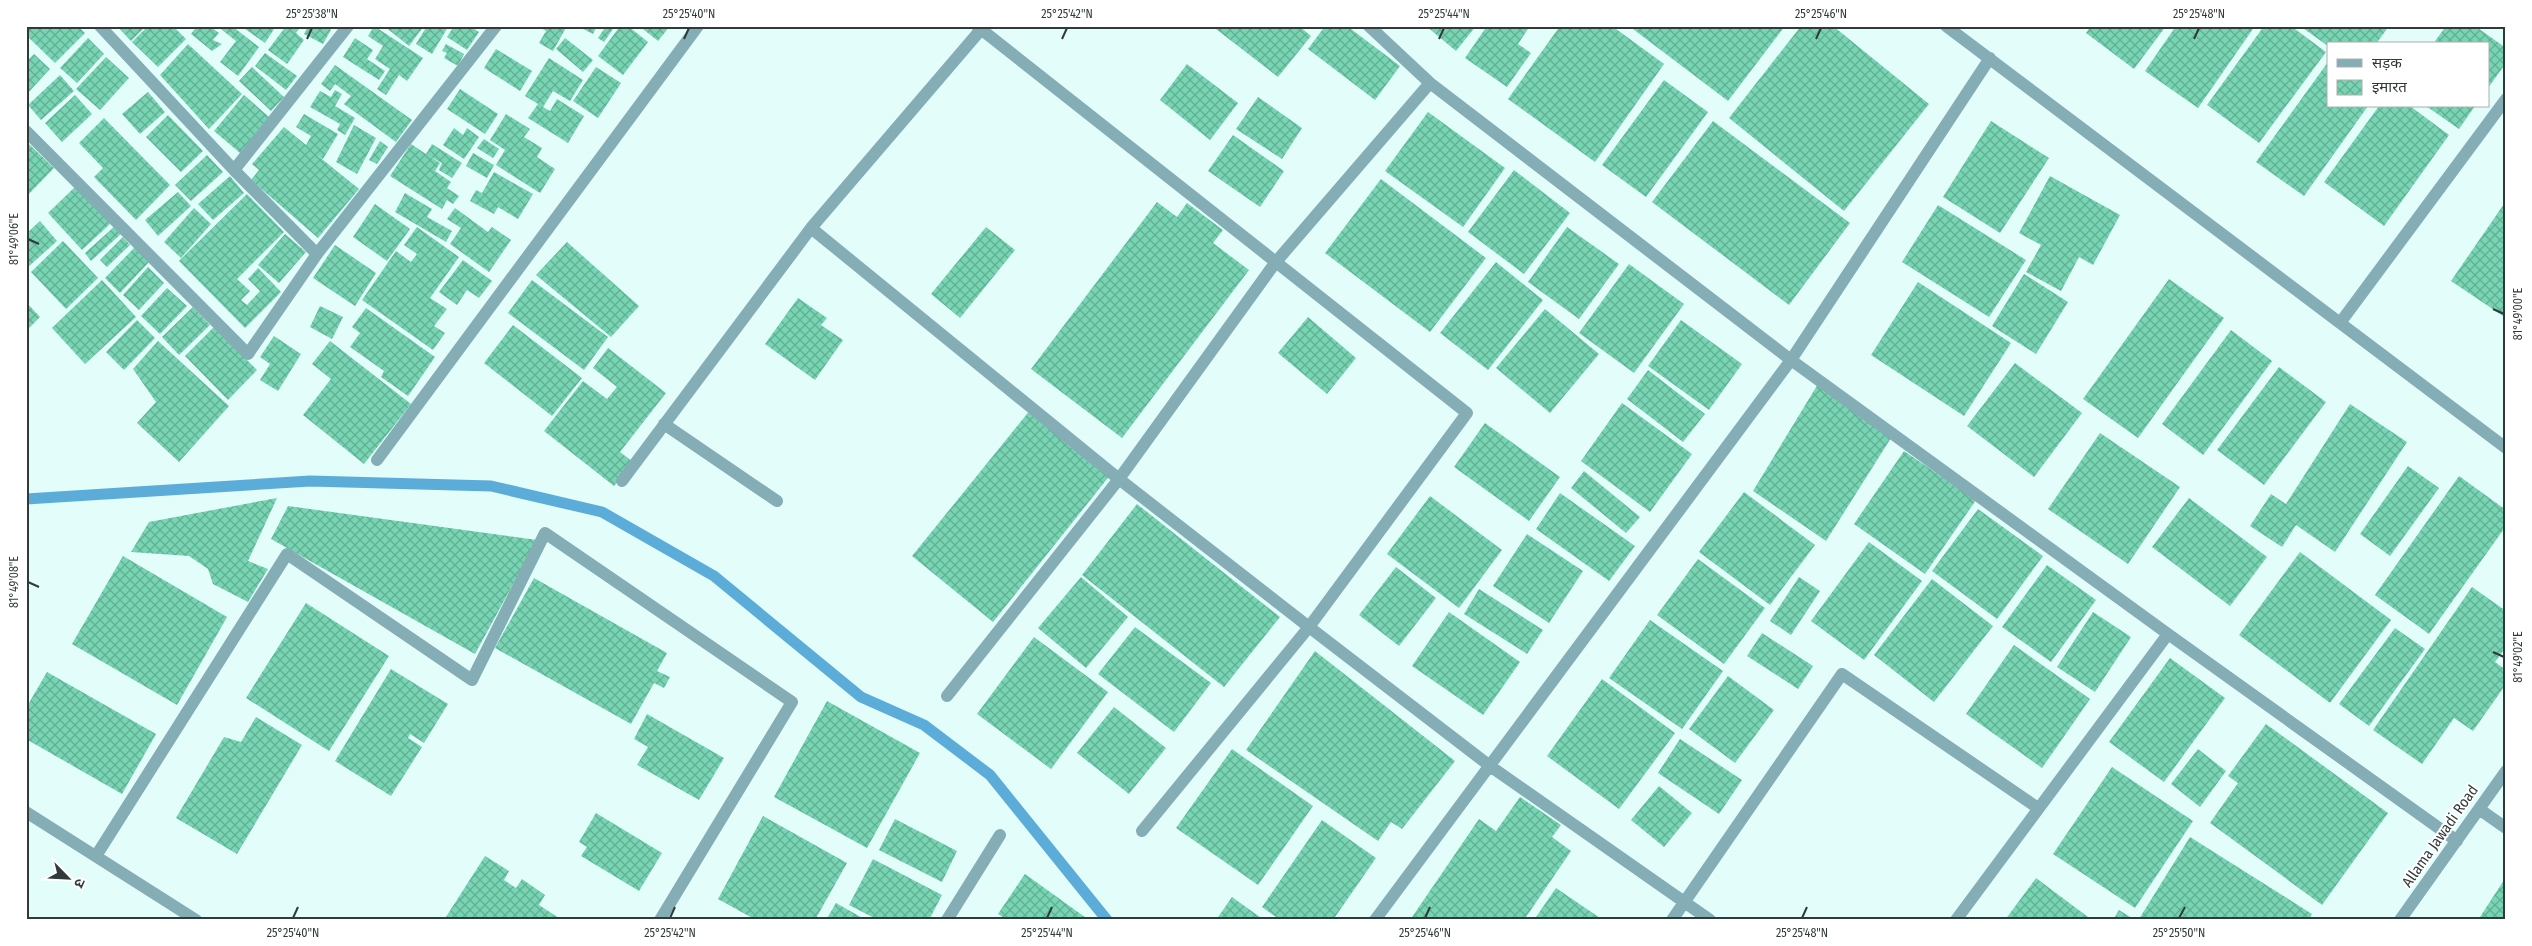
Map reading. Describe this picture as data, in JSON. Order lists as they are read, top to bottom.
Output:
{
  "streets": {
    "street": ["Allama Jawadi Road"]
  },
  "legend": ["सड़क", "इमारत"],
  "north": "bottom right",
  "coordinates": [
    "25°25'38\"N",
    "25°25'40\"N",
    "25°25'42\"N",
    "25°25'44\"N",
    "25°25'46\"N",
    "25°25'48\"N",
    "81°49'06\"E",
    "81°49'00\"E",
    "81°49'08\"E",
    "81°49'02\"E",
    "25°25'50\"N"
  ]
}
